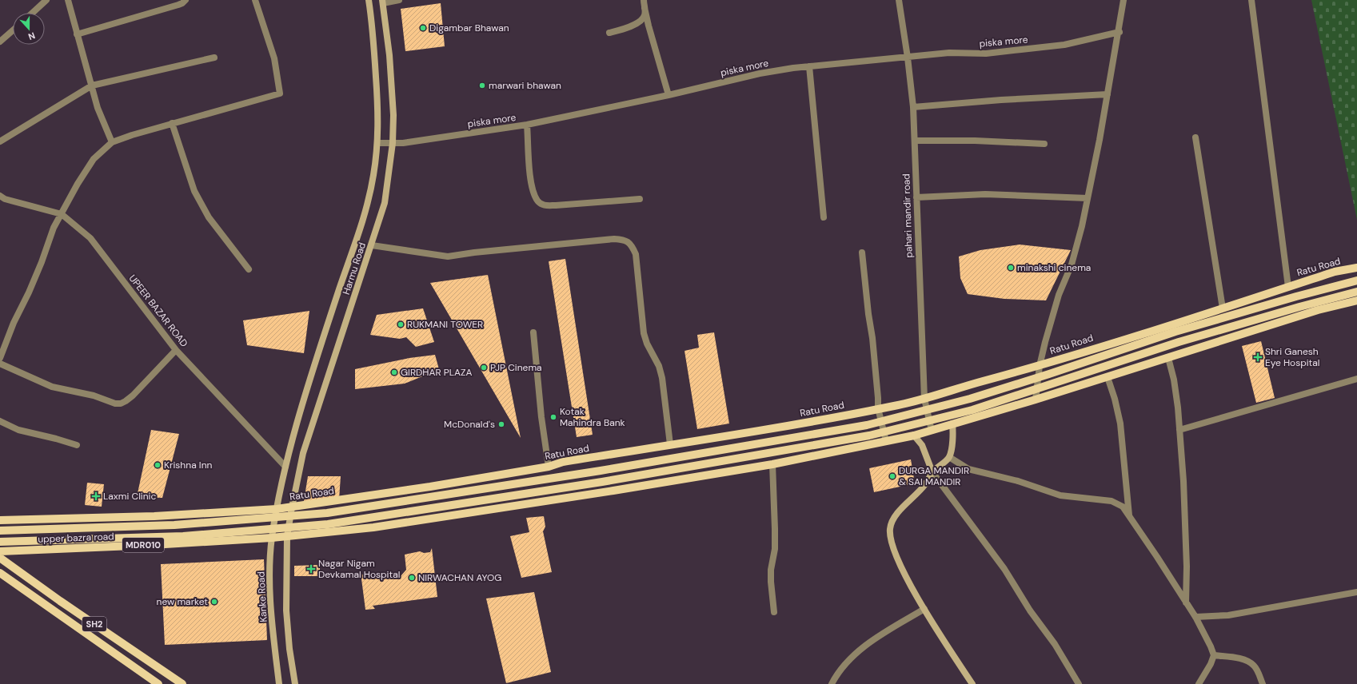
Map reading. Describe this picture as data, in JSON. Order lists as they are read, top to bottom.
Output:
{
  "streets": {
    "main road": [
      "Ratu Road",
      "Harmu Road",
      "upper bazra road",
      "MDR010",
      "Kanke Road",
      "SH2"
    ],
    "street": ["piska more", "pahari mandir road", "UPEER BAZAR ROAD"]
  },
  "crossings": [
    ["piska more", "pahari mandir road"],
    ["piska more", "Harmu Road"],
    ["pahari mandir road", "Ratu Road"],
    ["Ratu Road", "Harmu Road"],
    ["Ratu Road", "upper bazra road"],
    ["Ratu Road", "Kanke Road"],
    ["Harmu Road", "UPEER BAZAR ROAD"],
    ["Harmu Road", "upper bazra road"],
    ["Harmu Road", "Kanke Road"],
    ["upper bazra road", "Kanke Road"]
  ],
  "places": {
    "other": [
      "Digambar Bhawan",
      "marwari bhawan",
      "minakshi cinema",
      "RUKMANI TOWER",
      "PJP Cinema",
      "GIRDHAR PLAZA",
      "Kotak Mahindra Bank",
      "McDonald's",
      "Krishna Inn",
      "DURGA MANDIR & SAI MANDIR",
      "NIRWACHAN AYOG",
      "new market"
    ],
    "health": ["Shri Ganesh Eye Hospital", "Laxmi Clinic", "Nagar Nigam Devkamal Hospital"]
  },
  "north": "bottom"
}
